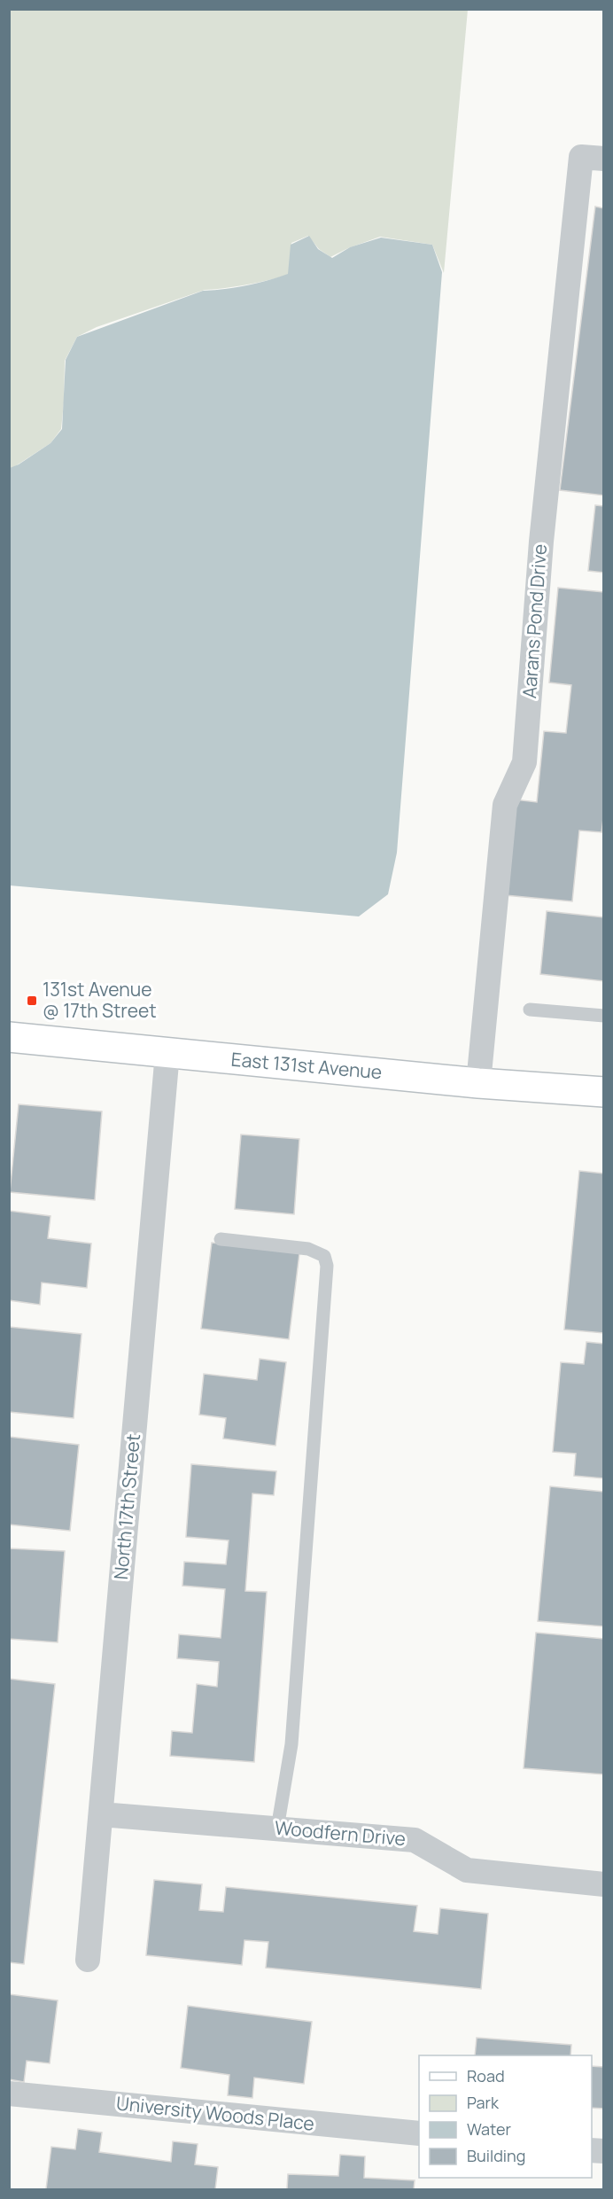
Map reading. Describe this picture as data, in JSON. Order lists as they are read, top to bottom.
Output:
{
  "streets": {
    "street": [
      "Aarans Pond Drive",
      "East 131st Avenue",
      "North 17th Street",
      "Woodfern Drive",
      "University Woods Place"
    ]
  },
  "crossings": [
    ["Aarans Pond Drive", "East 131st Avenue"],
    ["East 131st Avenue", "North 17th Street"],
    ["North 17th Street", "Woodfern Drive"]
  ],
  "places": {
    "transit": ["131st Avenue @ 17th Street"]
  },
  "legend": [
    "Road",
    "Park",
    "Water",
    "Building"
  ]
}
